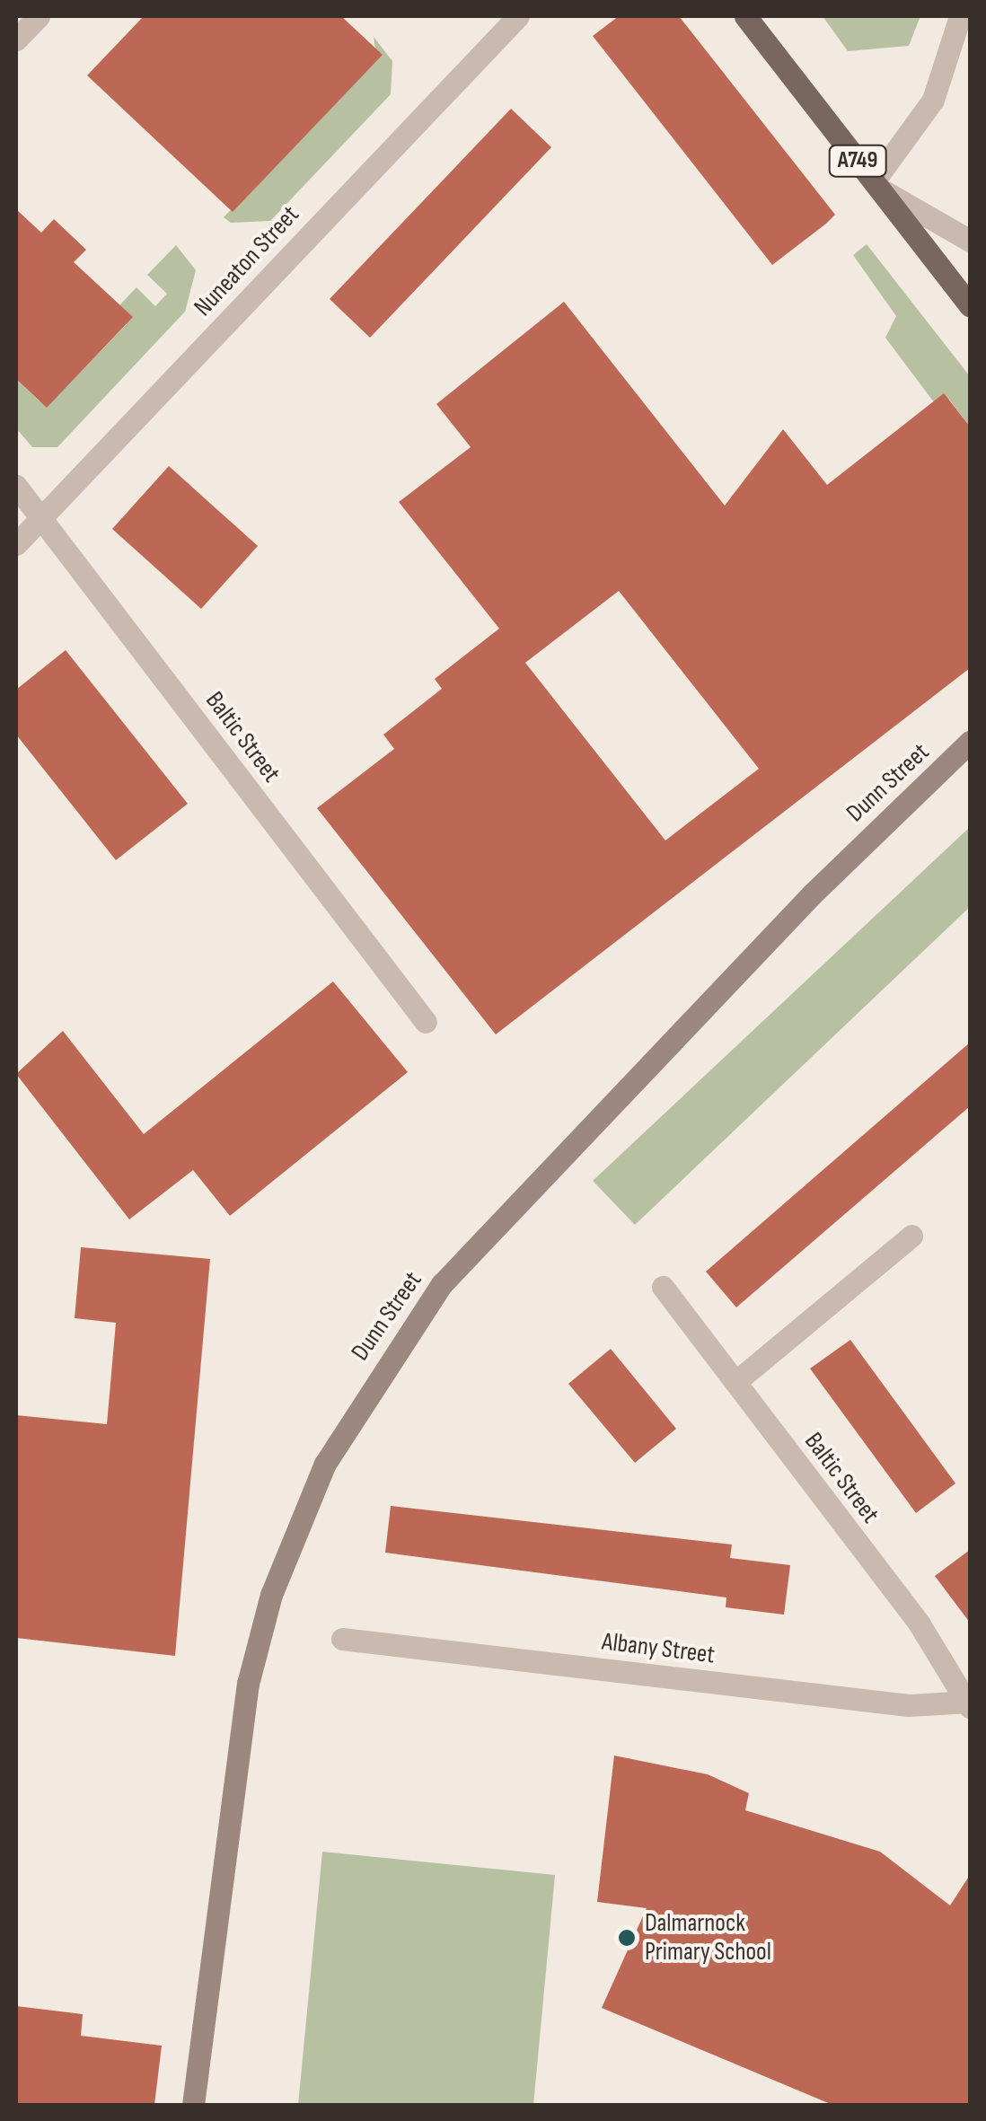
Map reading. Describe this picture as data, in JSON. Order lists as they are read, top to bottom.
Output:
{
  "streets": {
    "main road": ["A749", "Dunn Street"],
    "street": ["Nuneaton Street", "Baltic Street", "Albany Street"]
  },
  "crossings": [
    ["Nuneaton Street", "Baltic Street"],
    ["Baltic Street", "Albany Street"]
  ],
  "places": ["Dalmarnock Primary School"]
}
